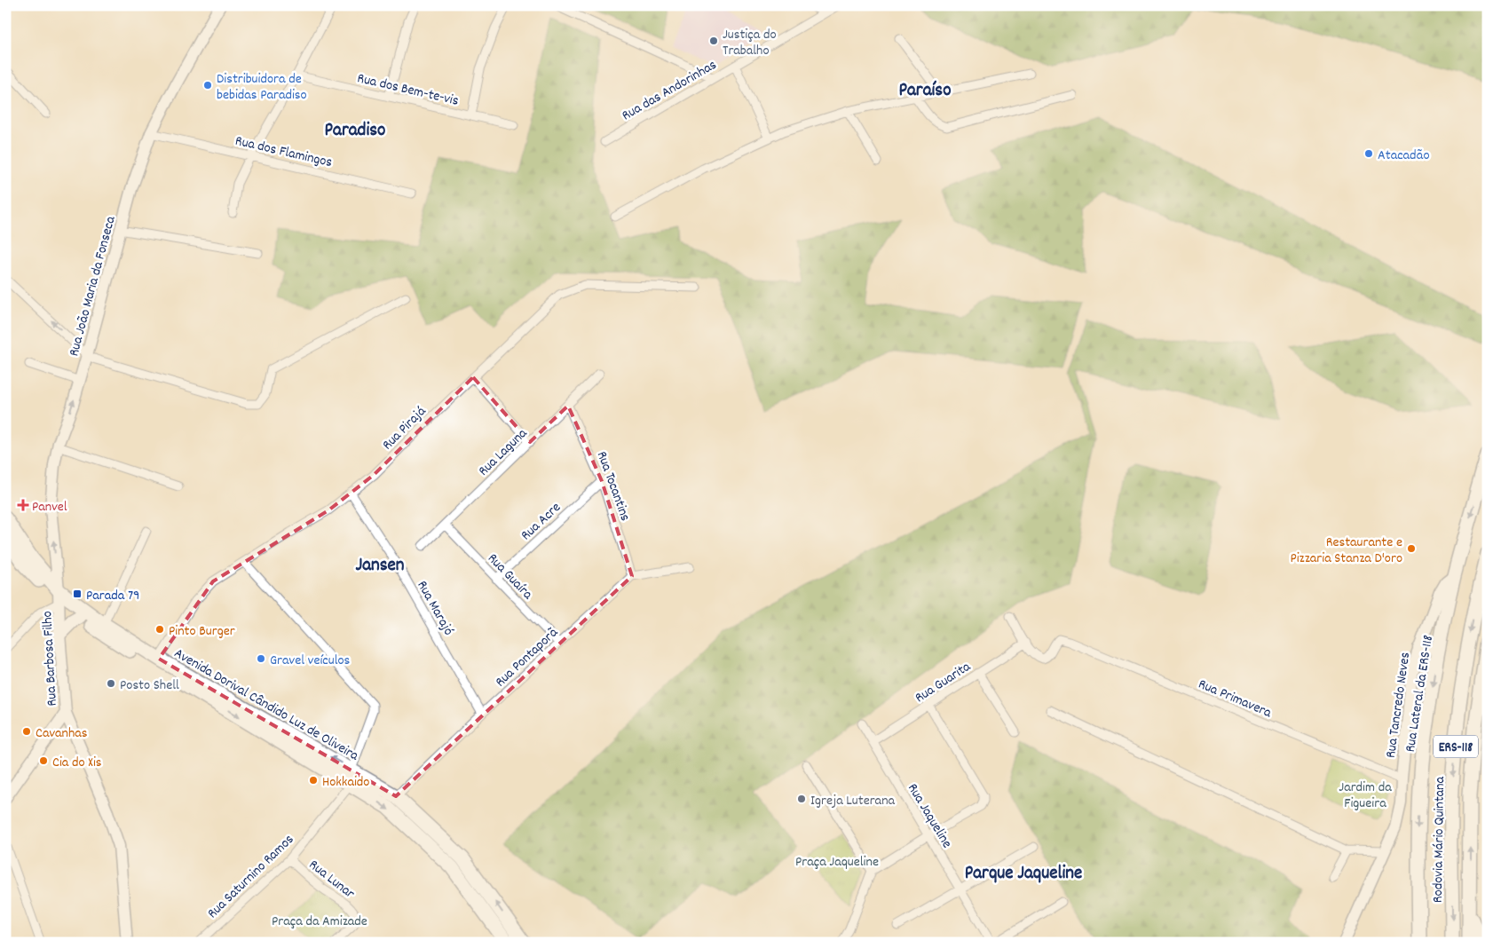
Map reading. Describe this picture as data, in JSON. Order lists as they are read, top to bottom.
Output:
{
  "streets": {
    "main road": [
      "Rua João Maria da Fonseca",
      "Rua Barbosa Filho",
      "Rua Lateral da ERS-118",
      "Avenida Dorival Cândido Luz de Oliveira",
      "Rua Tancredo Neves",
      "ERS-118",
      "Rodovia Mário Quintana"
    ],
    "street": [
      "Rua dos Bem-te-vis",
      "Rua das Andorinhas",
      "Rua dos Flamingos",
      "Rua Pirajá",
      "Rua Laguna",
      "Rua Tocantins",
      "Rua Acre",
      "Rua Guaíra",
      "Rua Marajó",
      "Rua Pontaporã",
      "Rua Guarita",
      "Rua Primavera",
      "Rua Jaqueline",
      "Rua Saturnino Ramos",
      "Rua Lunar"
    ]
  },
  "crossings": [
    ["Rua dos Flamingos", "Rua João Maria da Fonseca"],
    ["Rua João Maria da Fonseca", "Rua Barbosa Filho"],
    ["Rua João Maria da Fonseca", "Avenida Dorival Cândido Luz de Oliveira"],
    ["Rua Pirajá", "Rua Marajó"],
    ["Rua Pirajá", "Avenida Dorival Cândido Luz de Oliveira"],
    ["Rua Laguna", "Rua Tocantins"],
    ["Rua Laguna", "Rua Guaíra"],
    ["Rua Tocantins", "Rua Acre"],
    ["Rua Tocantins", "Rua Pontaporã"],
    ["Rua Acre", "Rua Guaíra"],
    ["Rua Guaíra", "Rua Pontaporã"],
    ["Rua Marajó", "Rua Pontaporã"],
    ["Rua Pontaporã", "Avenida Dorival Cândido Luz de Oliveira"],
    ["Rua Barbosa Filho", "Avenida Dorival Cândido Luz de Oliveira"],
    ["Rua Guarita", "Rua Primavera"],
    ["Rua Guarita", "Rua Jaqueline"],
    ["Rua Lateral da ERS-118", "Rua Tancredo Neves"],
    ["Rua Primavera", "Rua Tancredo Neves"],
    ["Avenida Dorival Cândido Luz de Oliveira", "Rua Saturnino Ramos"],
    ["Rua Saturnino Ramos", "Rua Lunar"]
  ],
  "districts": [
    "Paraíso",
    "Paradiso",
    "Jansen",
    "Parque Jaqueline"
  ],
  "parks": ["Jardim da Figueira", "Praça Jaqueline", "Praça da Amizade"],
  "places": {
    "other": [
      "Justiça do Trabalho",
      "Distribuidora de bebidas Paradiso",
      "Atacadão",
      "Restaurante e Pizzaria Stanza D'oro",
      "Pinto Burger",
      "Gravel veículos",
      "Posto Shell",
      "Cavanhas",
      "Cia do Xis",
      "Hokkaido",
      "Igreja Luterana"
    ],
    "health": ["Panvel"],
    "transit": ["Parada 79"]
  }
}
